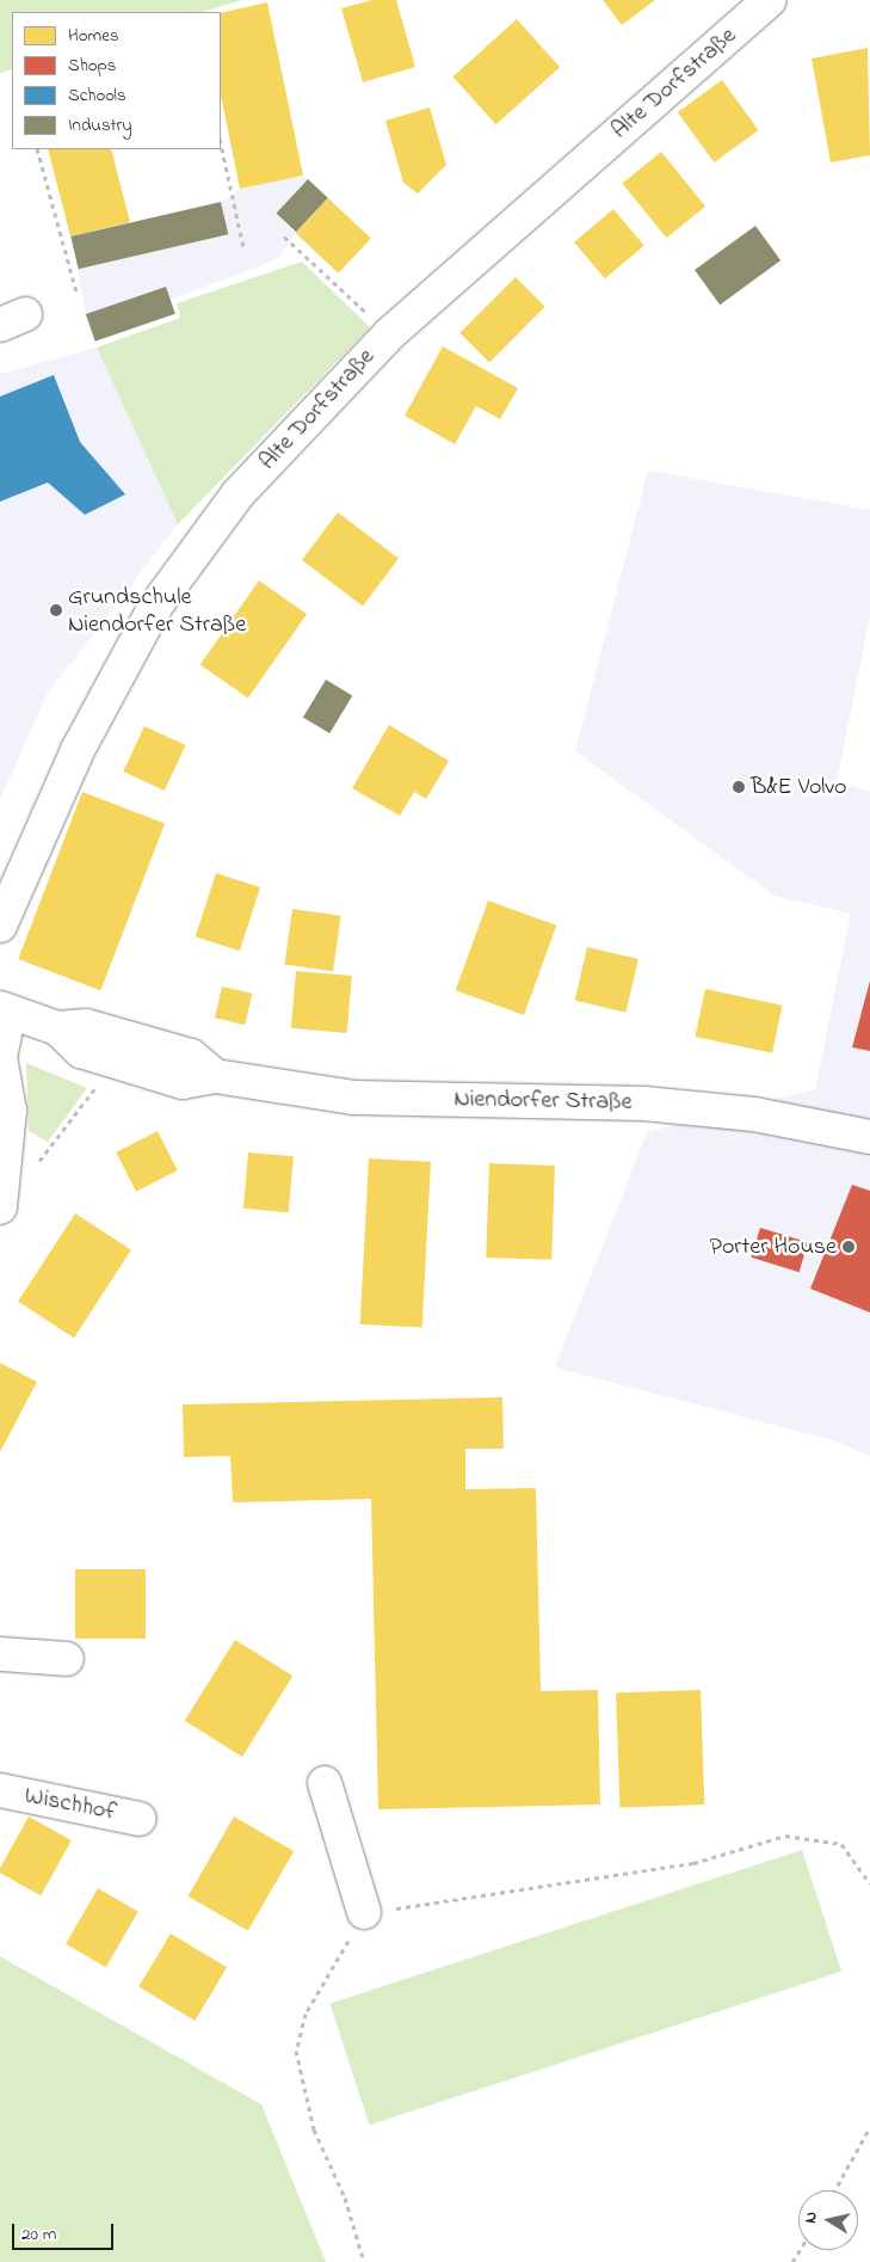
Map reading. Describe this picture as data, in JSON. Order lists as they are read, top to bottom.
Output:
{
  "streets": {
    "street": ["Alte Dorfstraße", "Niendorfer Straße", "Wischhof"]
  },
  "places": ["Grundschule Niendorfer Straße", "B&E Volvo", "Porter House"],
  "legend": [
    "Homes",
    "Shops",
    "Schools",
    "Industry"
  ],
  "scale_bar": "20 m",
  "north": "left"
}
